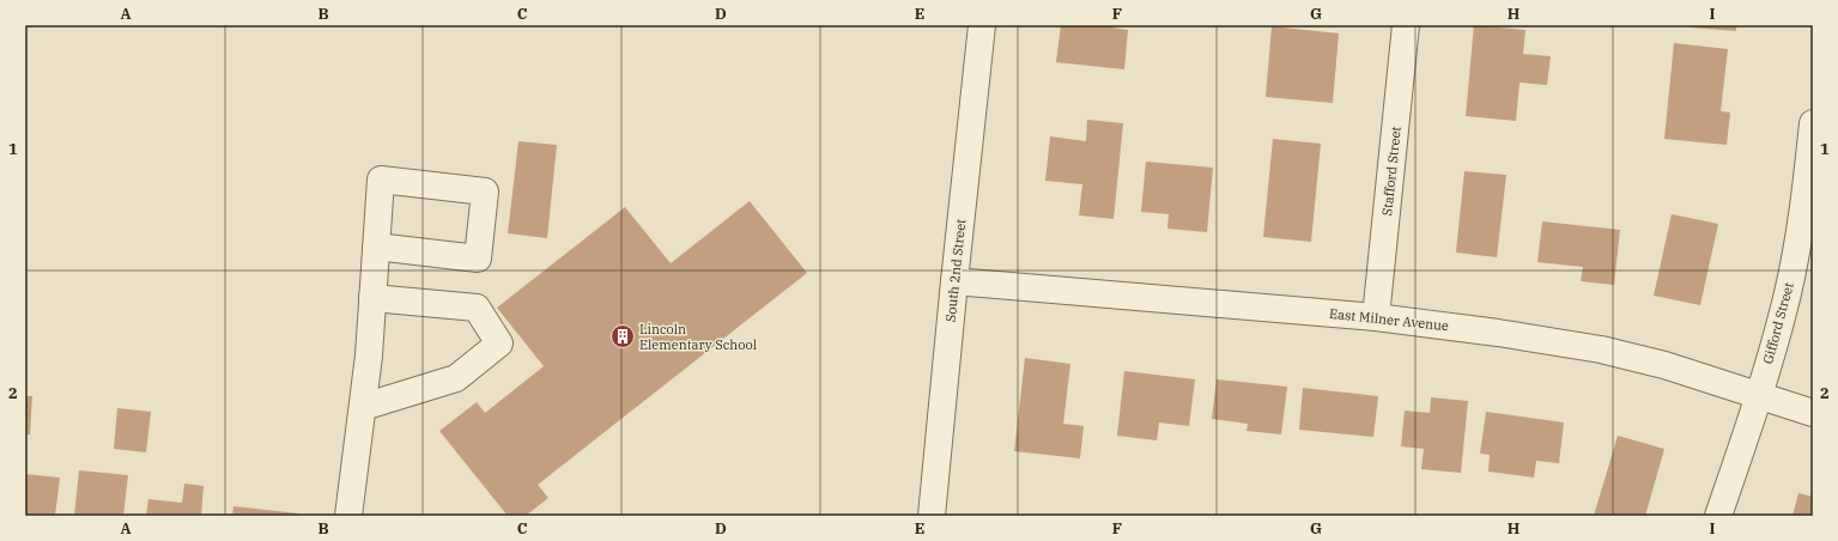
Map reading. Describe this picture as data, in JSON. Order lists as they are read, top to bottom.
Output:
{
  "streets": {
    "street": [
      "Stafford Street",
      "South 2nd Street",
      "East Milner Avenue",
      "Gifford Street"
    ]
  },
  "crossings": [
    ["Stafford Street", "East Milner Avenue"],
    ["South 2nd Street", "East Milner Avenue"],
    ["East Milner Avenue", "Gifford Street"]
  ],
  "places": {
    "building": ["Lincoln Elementary School"]
  },
  "grid": {
    "columns": [
      "A",
      "B",
      "C",
      "D",
      "E",
      "F",
      "G",
      "H",
      "I"
    ],
    "rows": ["1", "2"]
  }
}
